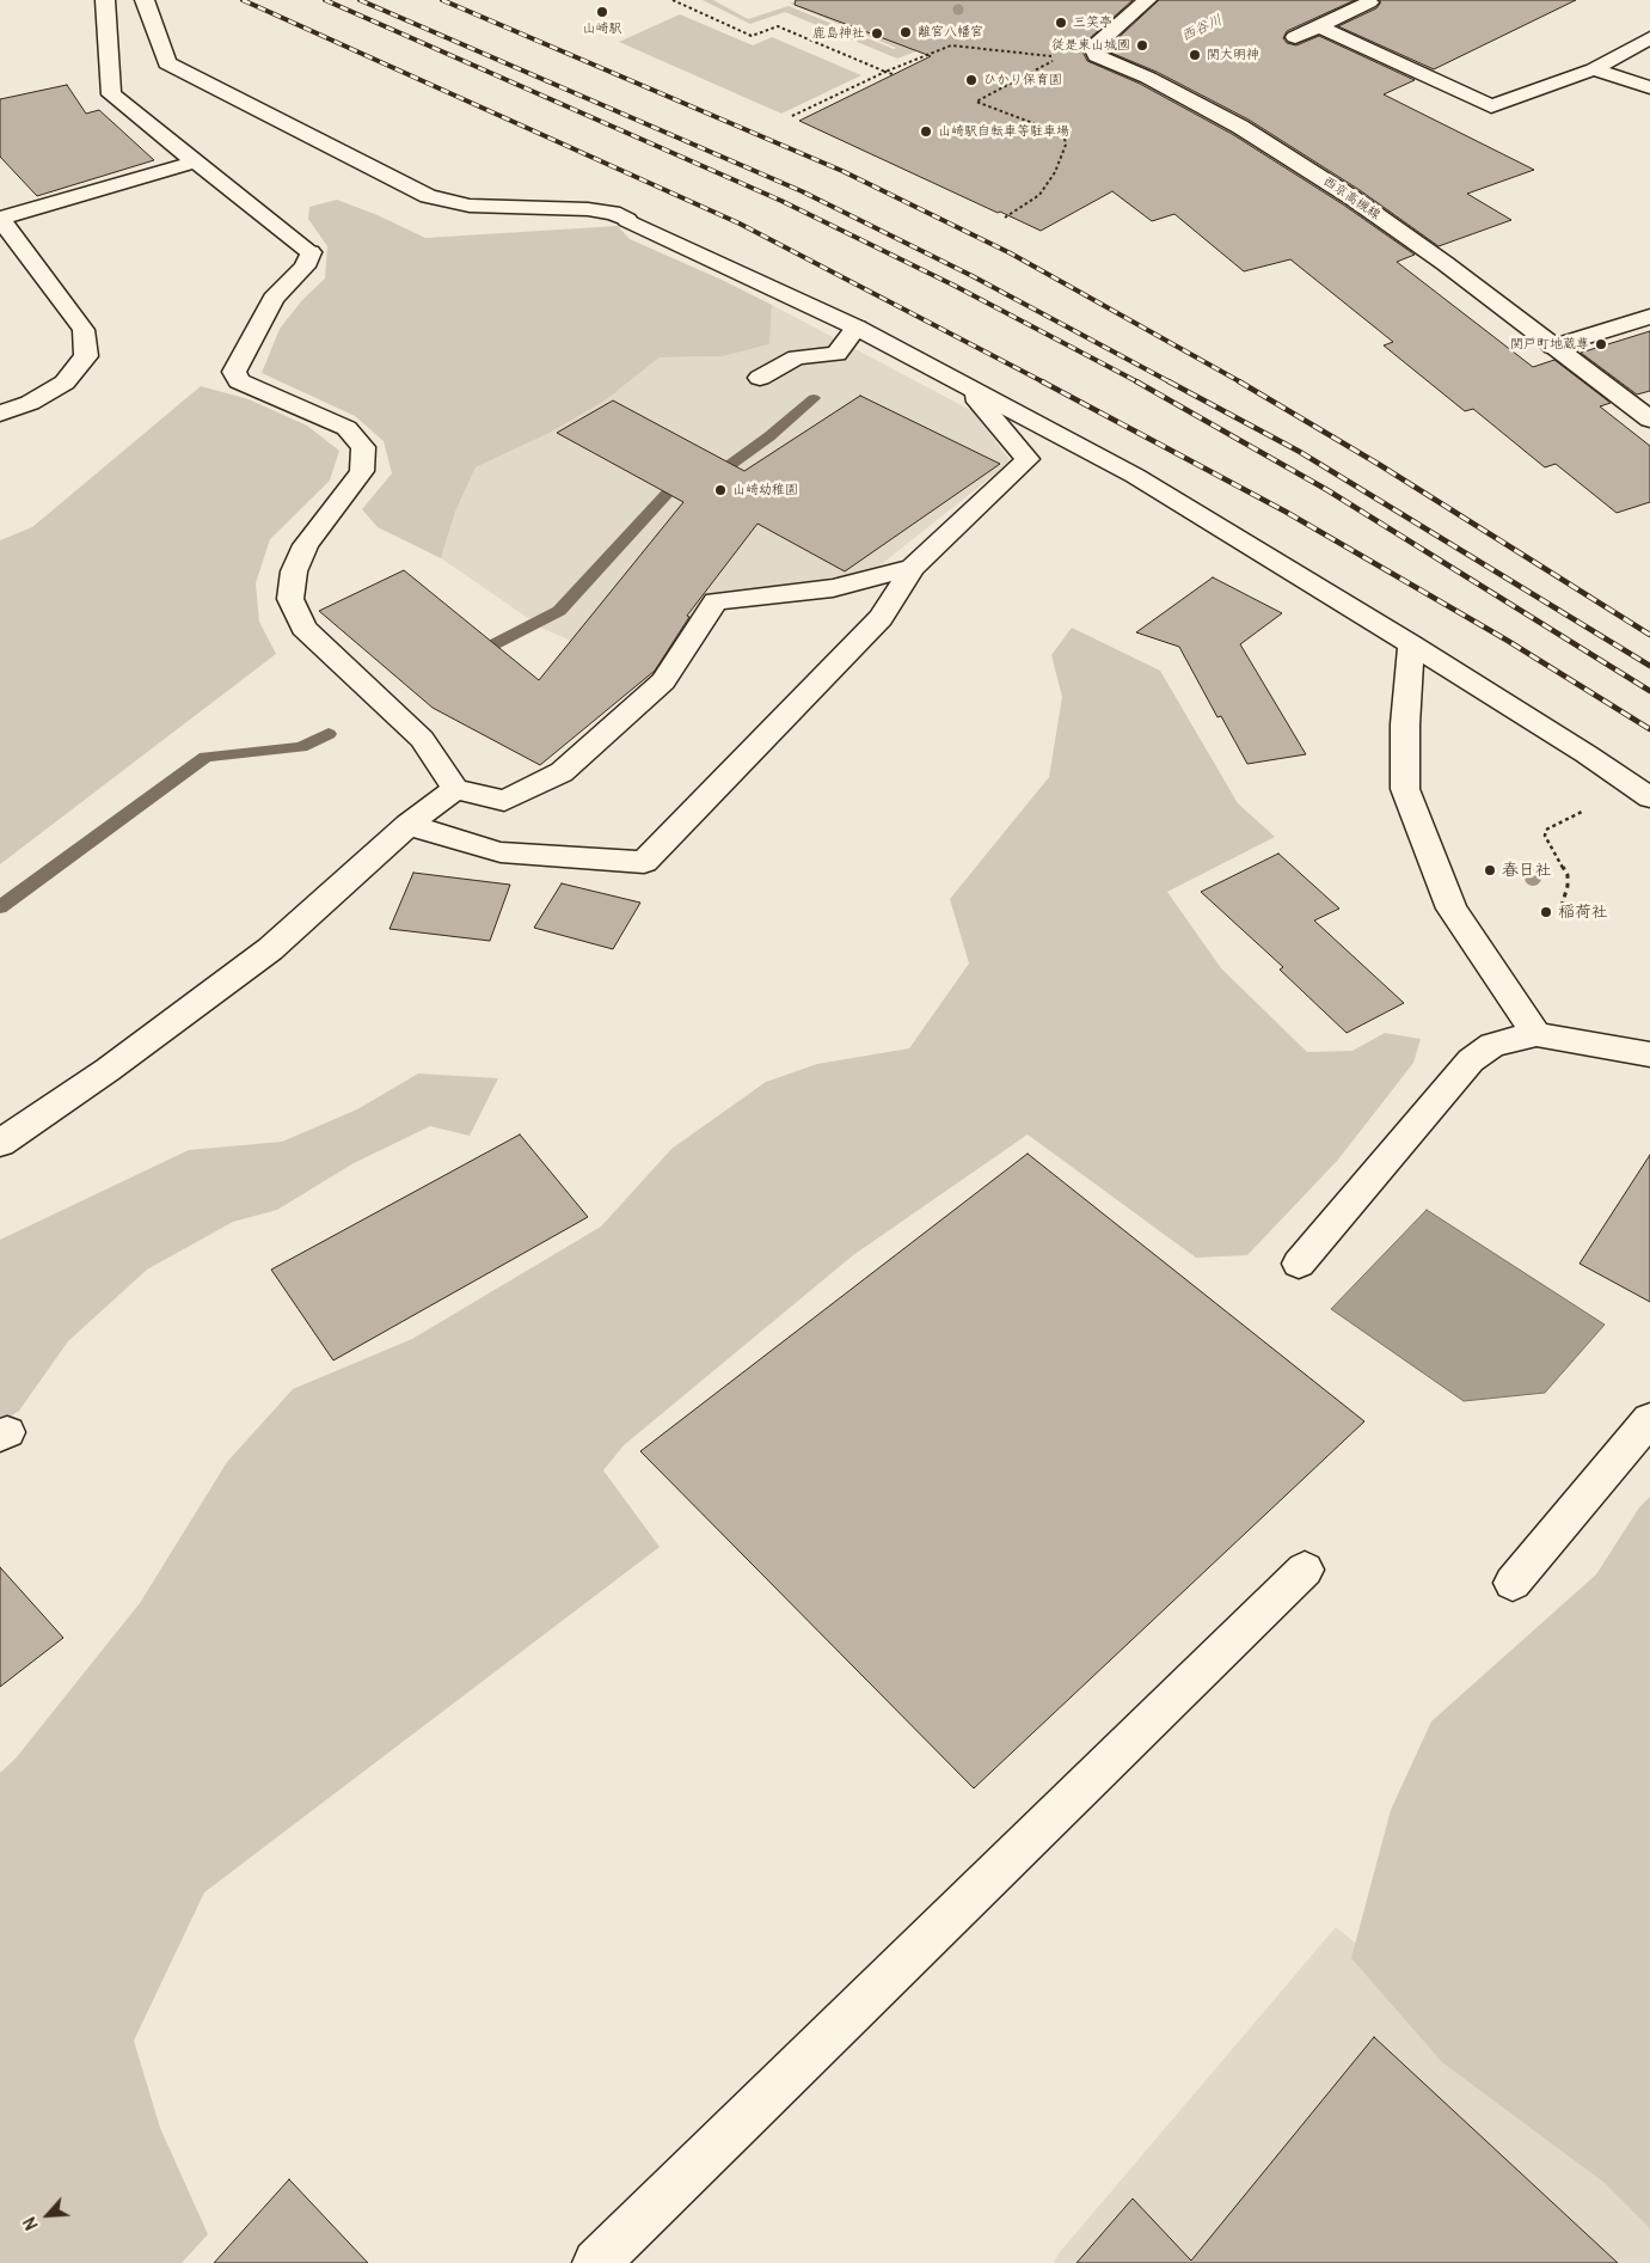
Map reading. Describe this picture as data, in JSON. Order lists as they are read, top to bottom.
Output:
{
  "streets": {
    "street": ["西京高槻線"]
  },
  "water": ["西谷川"],
  "places": [
    "山崎駅",
    "三笑亭",
    "離宮八幡宮",
    "鹿島神社",
    "従是東山城國",
    "関大明神",
    "ひかり保育園",
    "山崎駅自転車等駐車場",
    "関戸町地蔵尊",
    "山崎幼稚園",
    "春日社",
    "稲荷社"
  ],
  "north": "bottom left"
}
